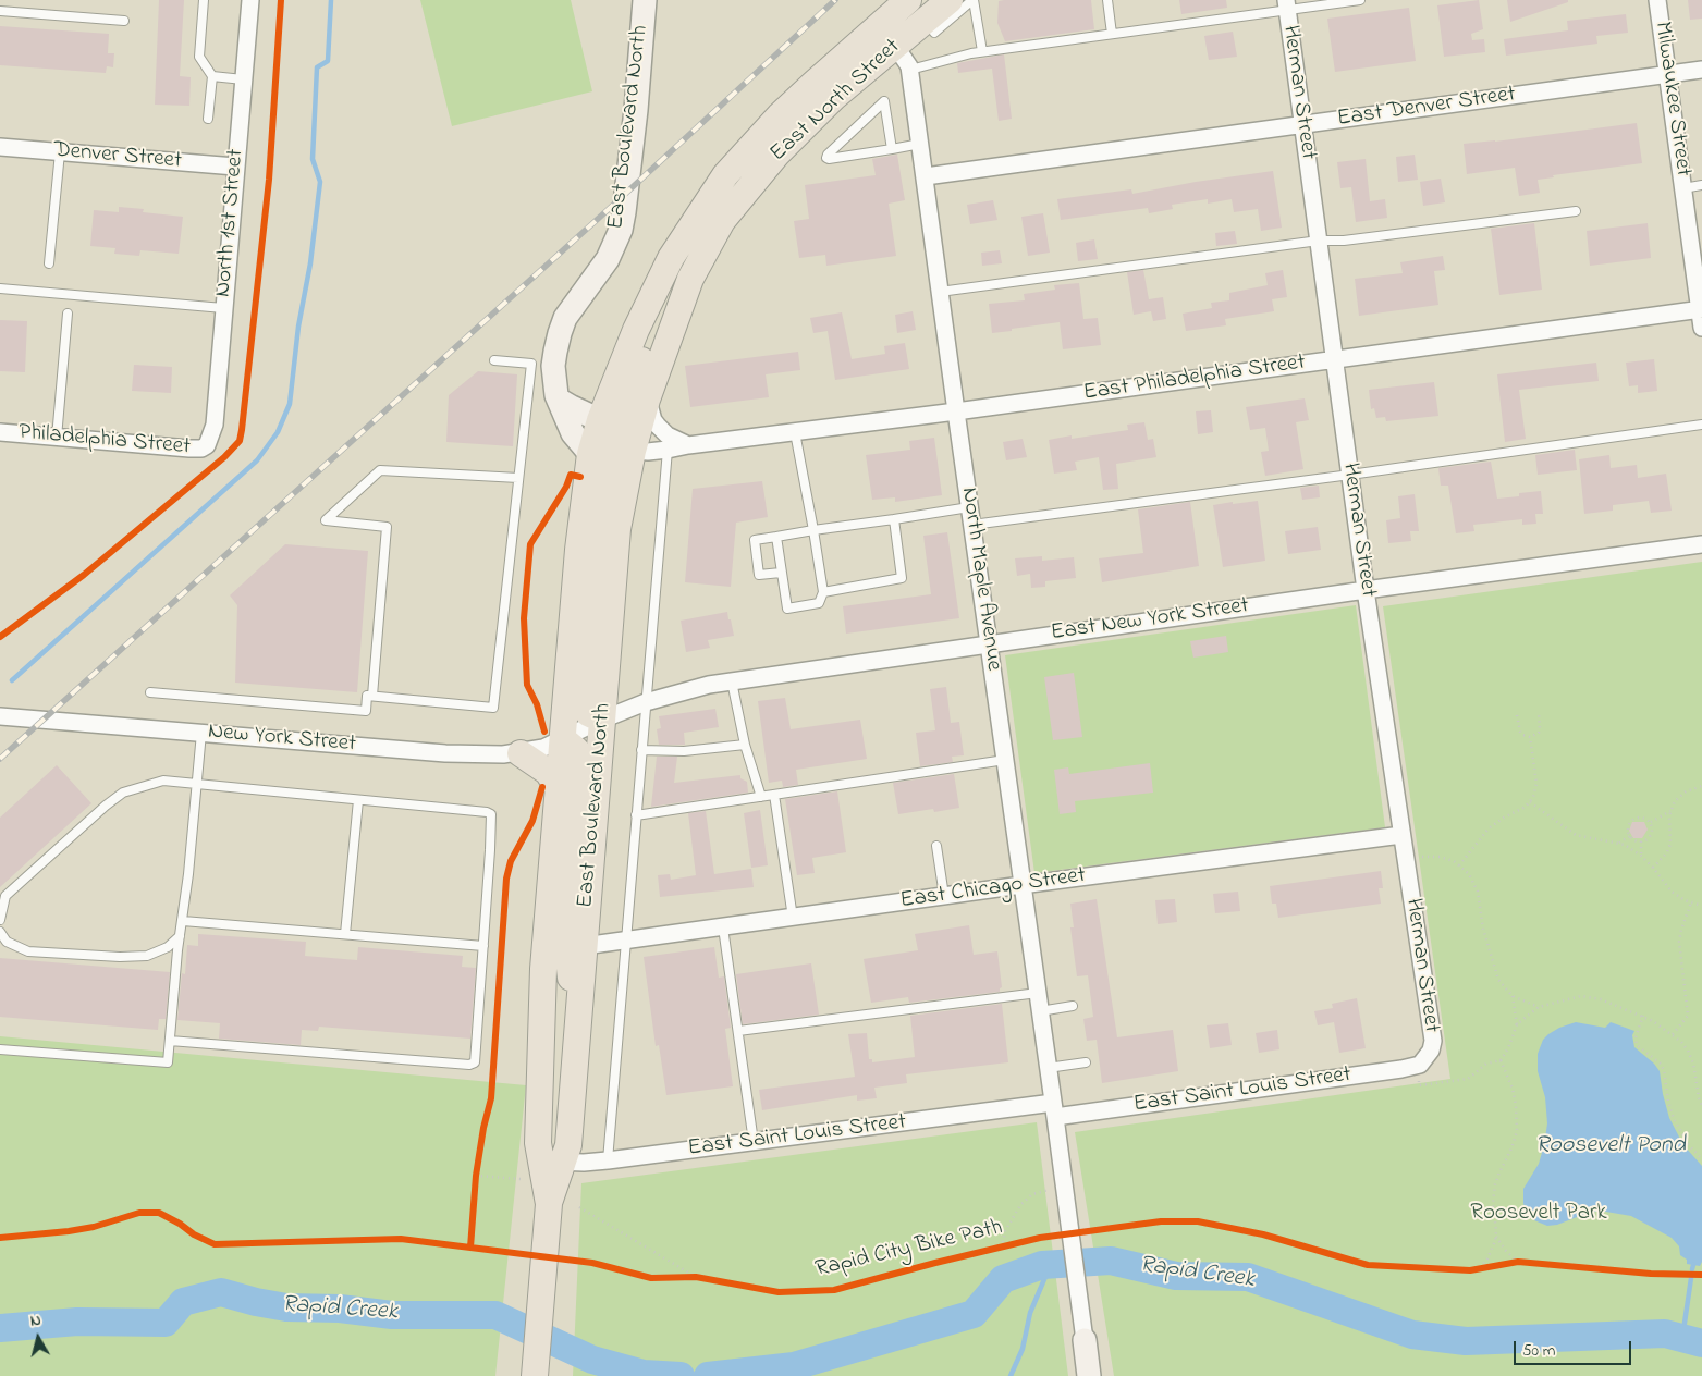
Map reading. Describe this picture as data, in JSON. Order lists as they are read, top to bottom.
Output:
{
  "streets": {
    "main road": ["East North Street", "East Boulevard North"],
    "street": [
      "Herman Street",
      "Milwaukee Street",
      "East Denver Street",
      "Denver Street",
      "North 1st Street",
      "East Philadelphia Street",
      "Philadelphia Street",
      "North Maple Avenue",
      "East New York Street",
      "New York Street",
      "East Chicago Street",
      "East Saint Louis Street"
    ],
    "cycle path": ["Rapid City Bike Path"]
  },
  "crossings": [
    ["Herman Street", "East Denver Street"],
    ["Herman Street", "East Philadelphia Street"],
    ["Herman Street", "East New York Street"],
    ["Herman Street", "East Chicago Street"],
    ["Herman Street", "East Saint Louis Street"],
    ["Milwaukee Street", "East Denver Street"],
    ["Milwaukee Street", "East Philadelphia Street"],
    ["East North Street", "East Boulevard North"],
    ["East North Street", "East Philadelphia Street"],
    ["East North Street", "North Maple Avenue"],
    ["East Denver Street", "North Maple Avenue"],
    ["East Boulevard North", "East Philadelphia Street"],
    ["East Boulevard North", "East New York Street"],
    ["East Boulevard North", "New York Street"],
    ["East Boulevard North", "East Chicago Street"],
    ["East Boulevard North", "East Saint Louis Street"],
    ["Denver Street", "North 1st Street"],
    ["North 1st Street", "Philadelphia Street"],
    ["East Philadelphia Street", "North Maple Avenue"],
    ["North Maple Avenue", "East New York Street"],
    ["North Maple Avenue", "East Chicago Street"],
    ["North Maple Avenue", "East Saint Louis Street"],
    ["East New York Street", "New York Street"]
  ],
  "water": ["Roosevelt Pond", "Rapid Creek"],
  "parks": ["Roosevelt Park"],
  "scale_bar": "50 m",
  "north": "top"
}
